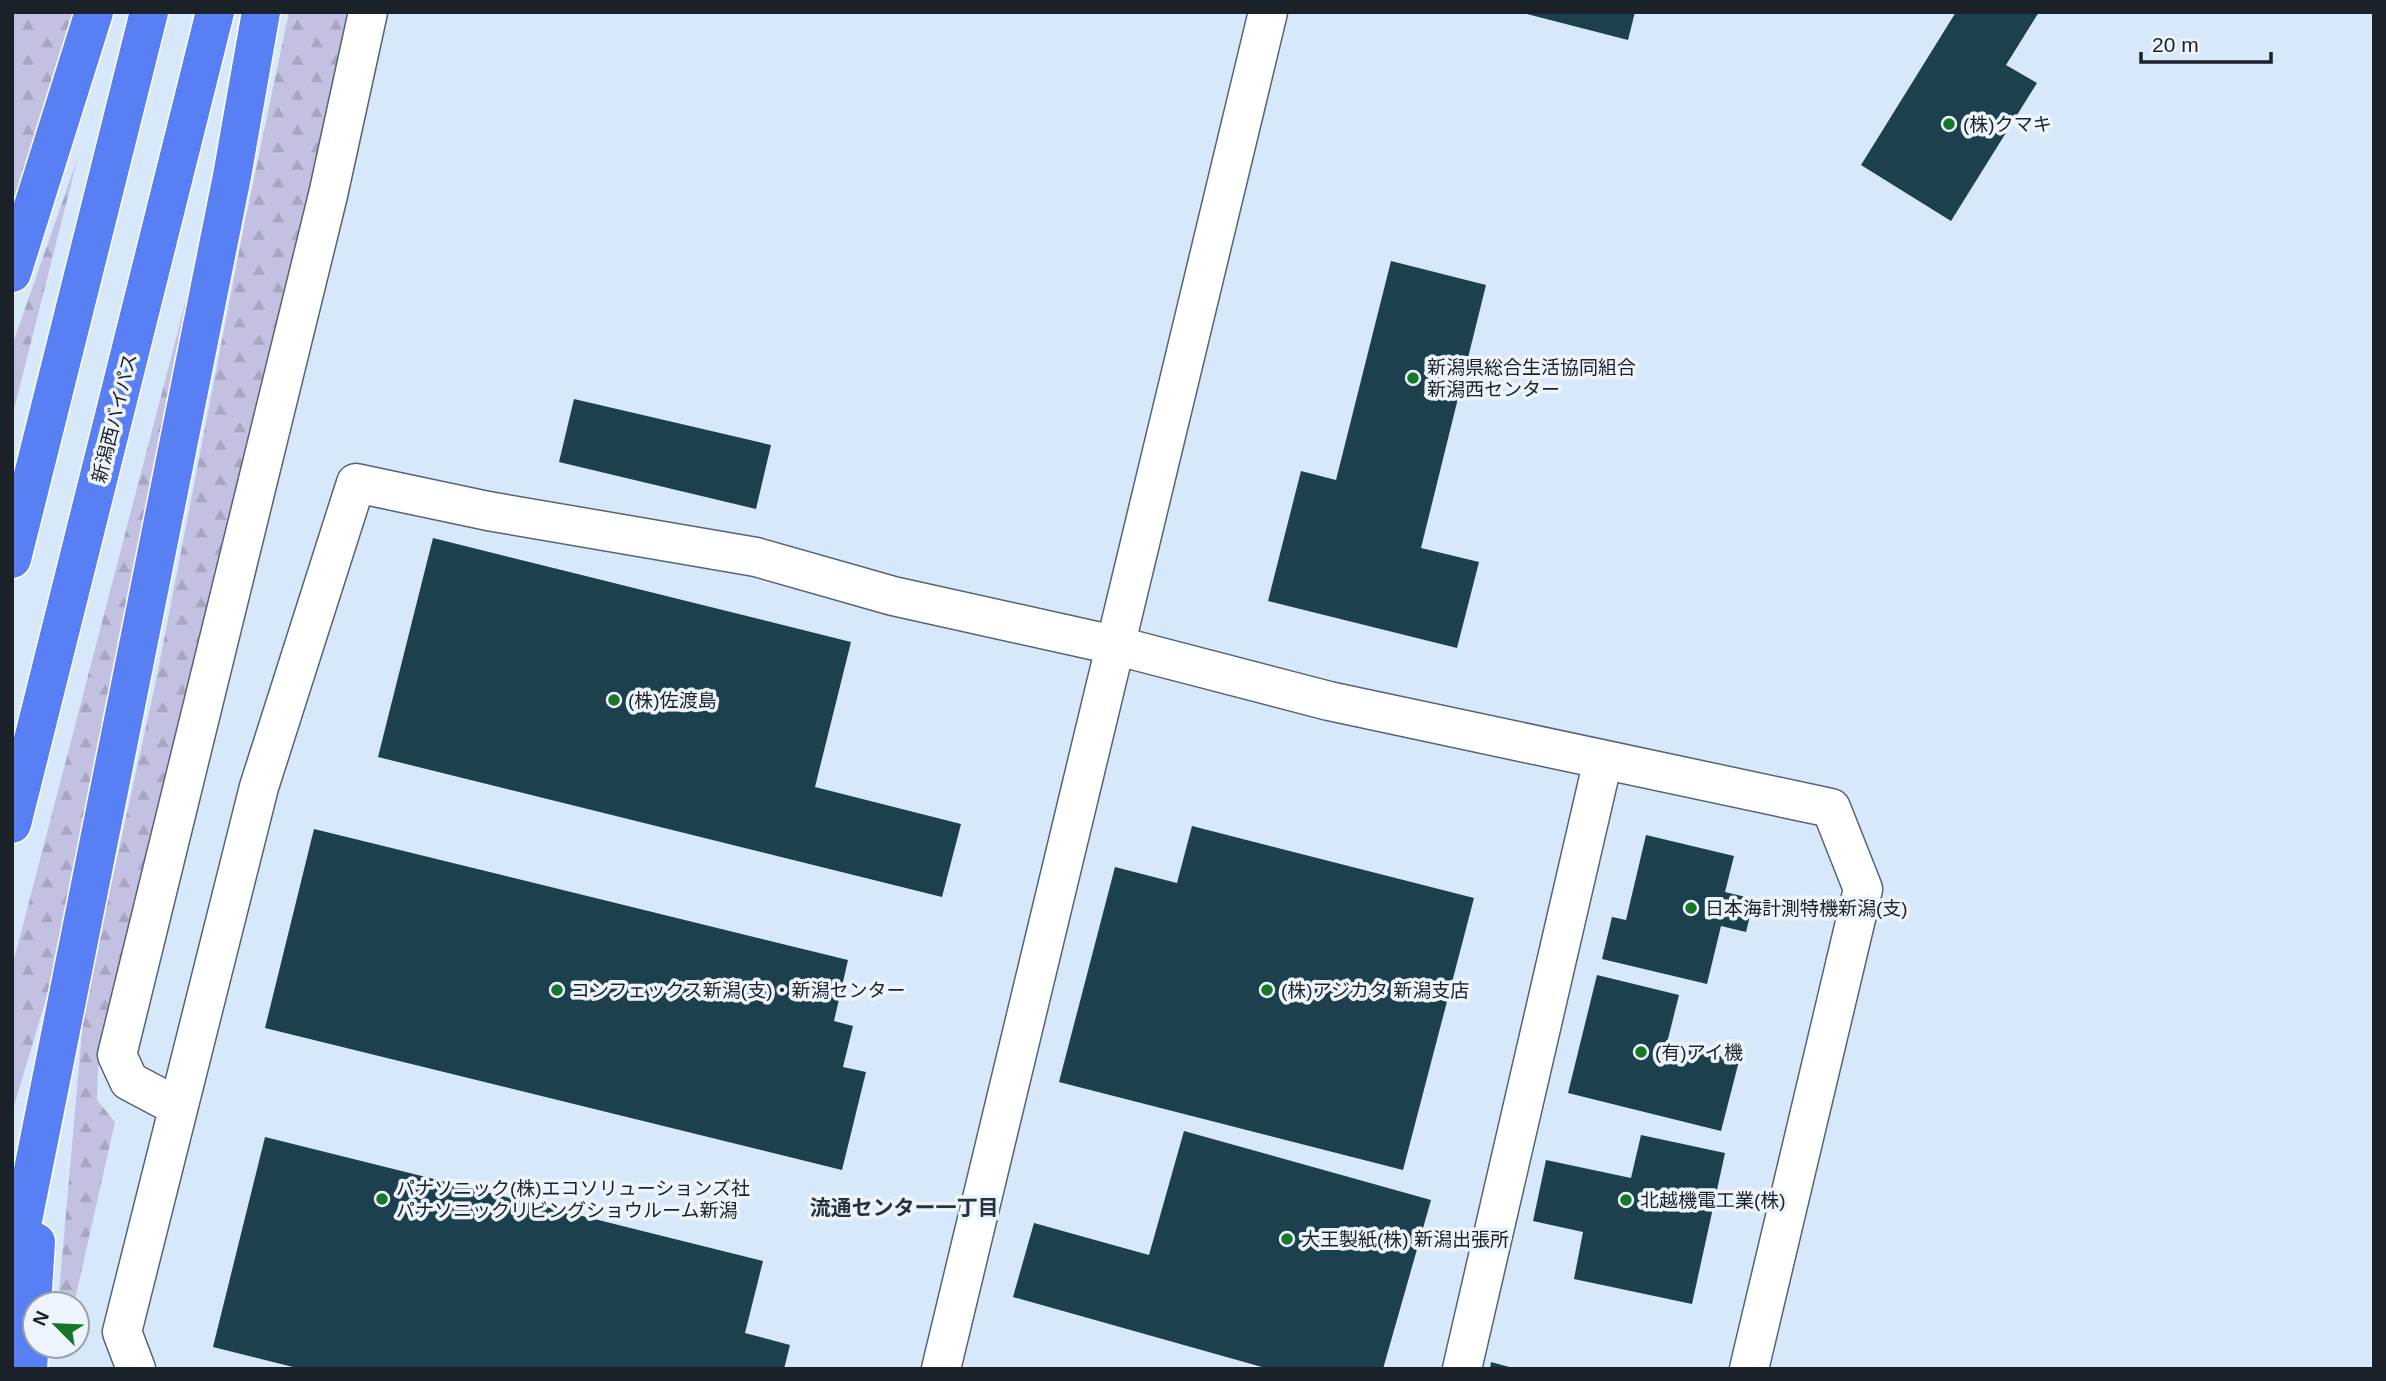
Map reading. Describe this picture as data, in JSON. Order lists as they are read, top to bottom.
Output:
{
  "streets": {
    "highway": ["新潟西バイパス"]
  },
  "districts": ["流通センター一丁目"],
  "places": [
    "(株)クマキ",
    "新潟県総合生活協同組合 新潟西センター",
    "(株)佐渡島",
    "日本海計測特機新潟(支)",
    "コンフェックス新潟(支)・新潟センター",
    "(株)アジカタ 新潟支店",
    "(有)アイ機",
    "パナソニック(株)エコソリューションズ社 パナソニックリビングショウルーム新潟",
    "北越機電工業(株)",
    "大王製紙(株) 新潟出張所"
  ],
  "scale_bar": "20 m",
  "north": "top left"
}
